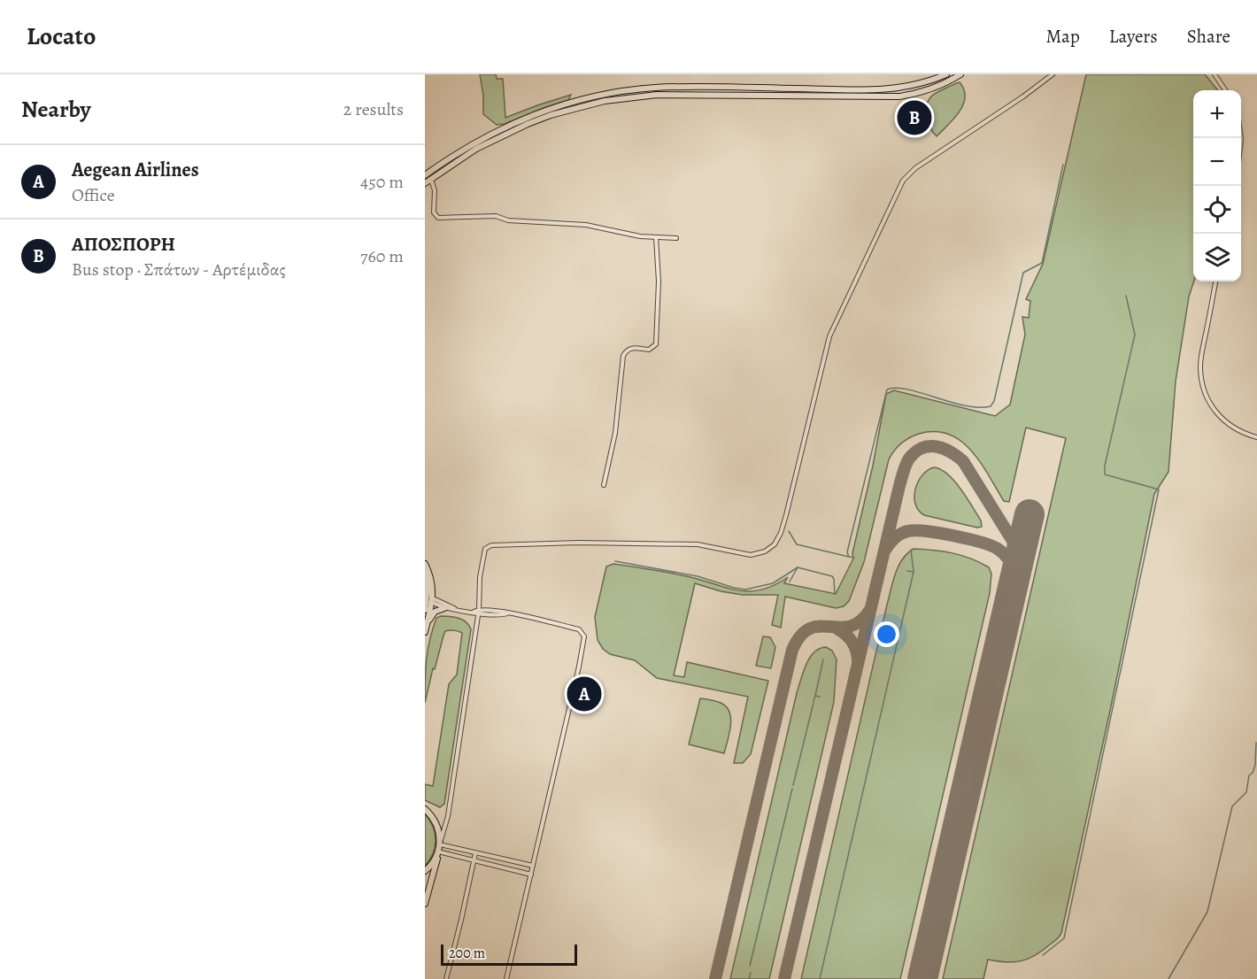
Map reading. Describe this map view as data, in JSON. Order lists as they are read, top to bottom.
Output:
{
  "scale_bar": "200 m",
  "page": {
    "header": "Locato",
    "nav": ["Map", "Layers", "Share"],
    "heading": ["Nearby", "2 results"],
    "map_buttons": ["+", "−"],
    "pins": ["B", "A"],
    "list": [
      {
        "mark": "A",
        "name": "Aegean Airlines",
        "note": "Office",
        "value": "450 m"
      },
      {
        "mark": "B",
        "name": "ΑΠΟΣΠΟΡΗ",
        "note": "Bus stop · Σπάτων - Αρτέμιδας",
        "value": "760 m"
      }
    ],
    "scale": "200 m"
  }
}
